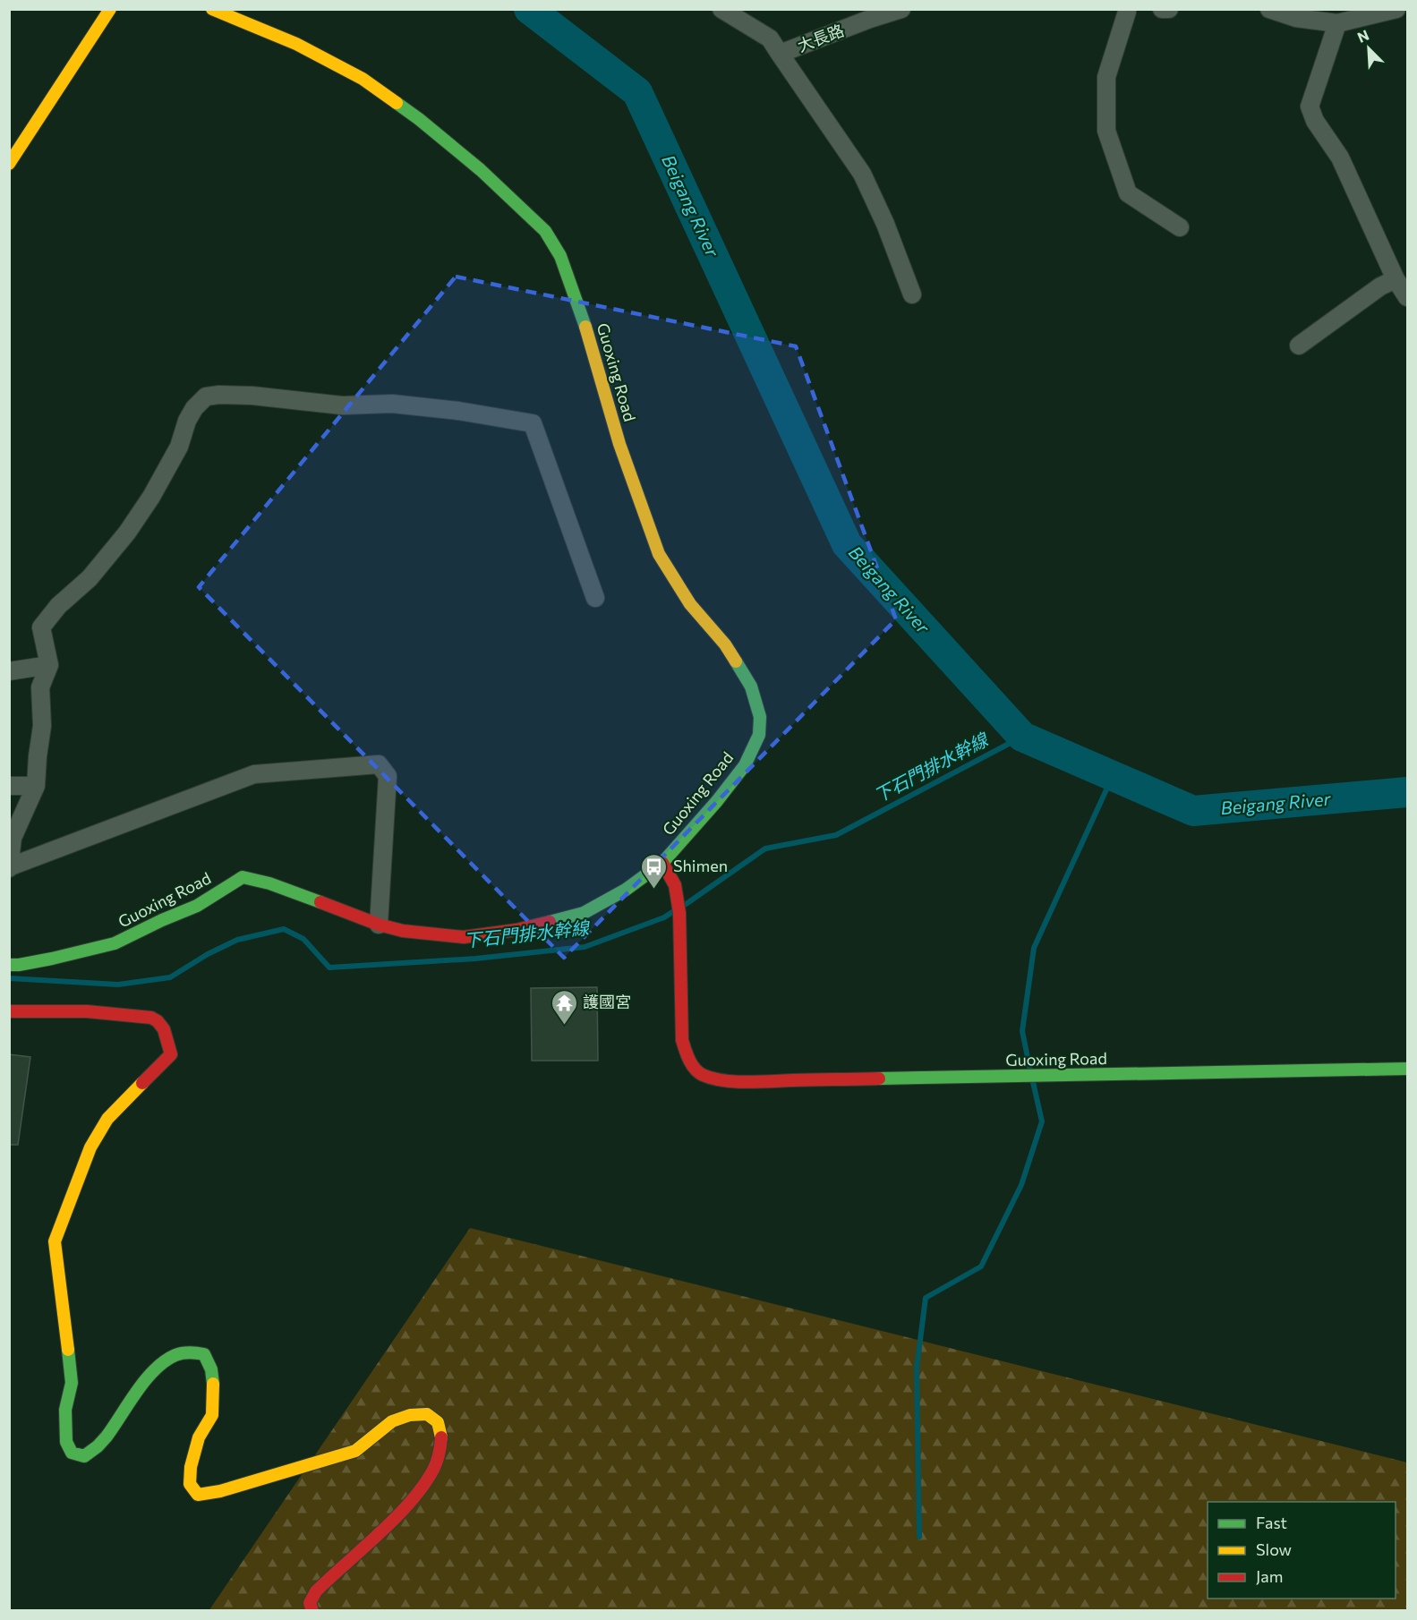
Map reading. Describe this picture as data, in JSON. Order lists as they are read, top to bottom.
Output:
{
  "streets": {
    "street": ["大長路", "Guoxing Road"]
  },
  "water": ["Beigang River", "下石門排水幹線"],
  "places": {
    "bus stop": ["Shimen"],
    "temple": ["護國宮"]
  },
  "legend": ["Fast", "Slow", "Jam"],
  "north": "top left"
}
